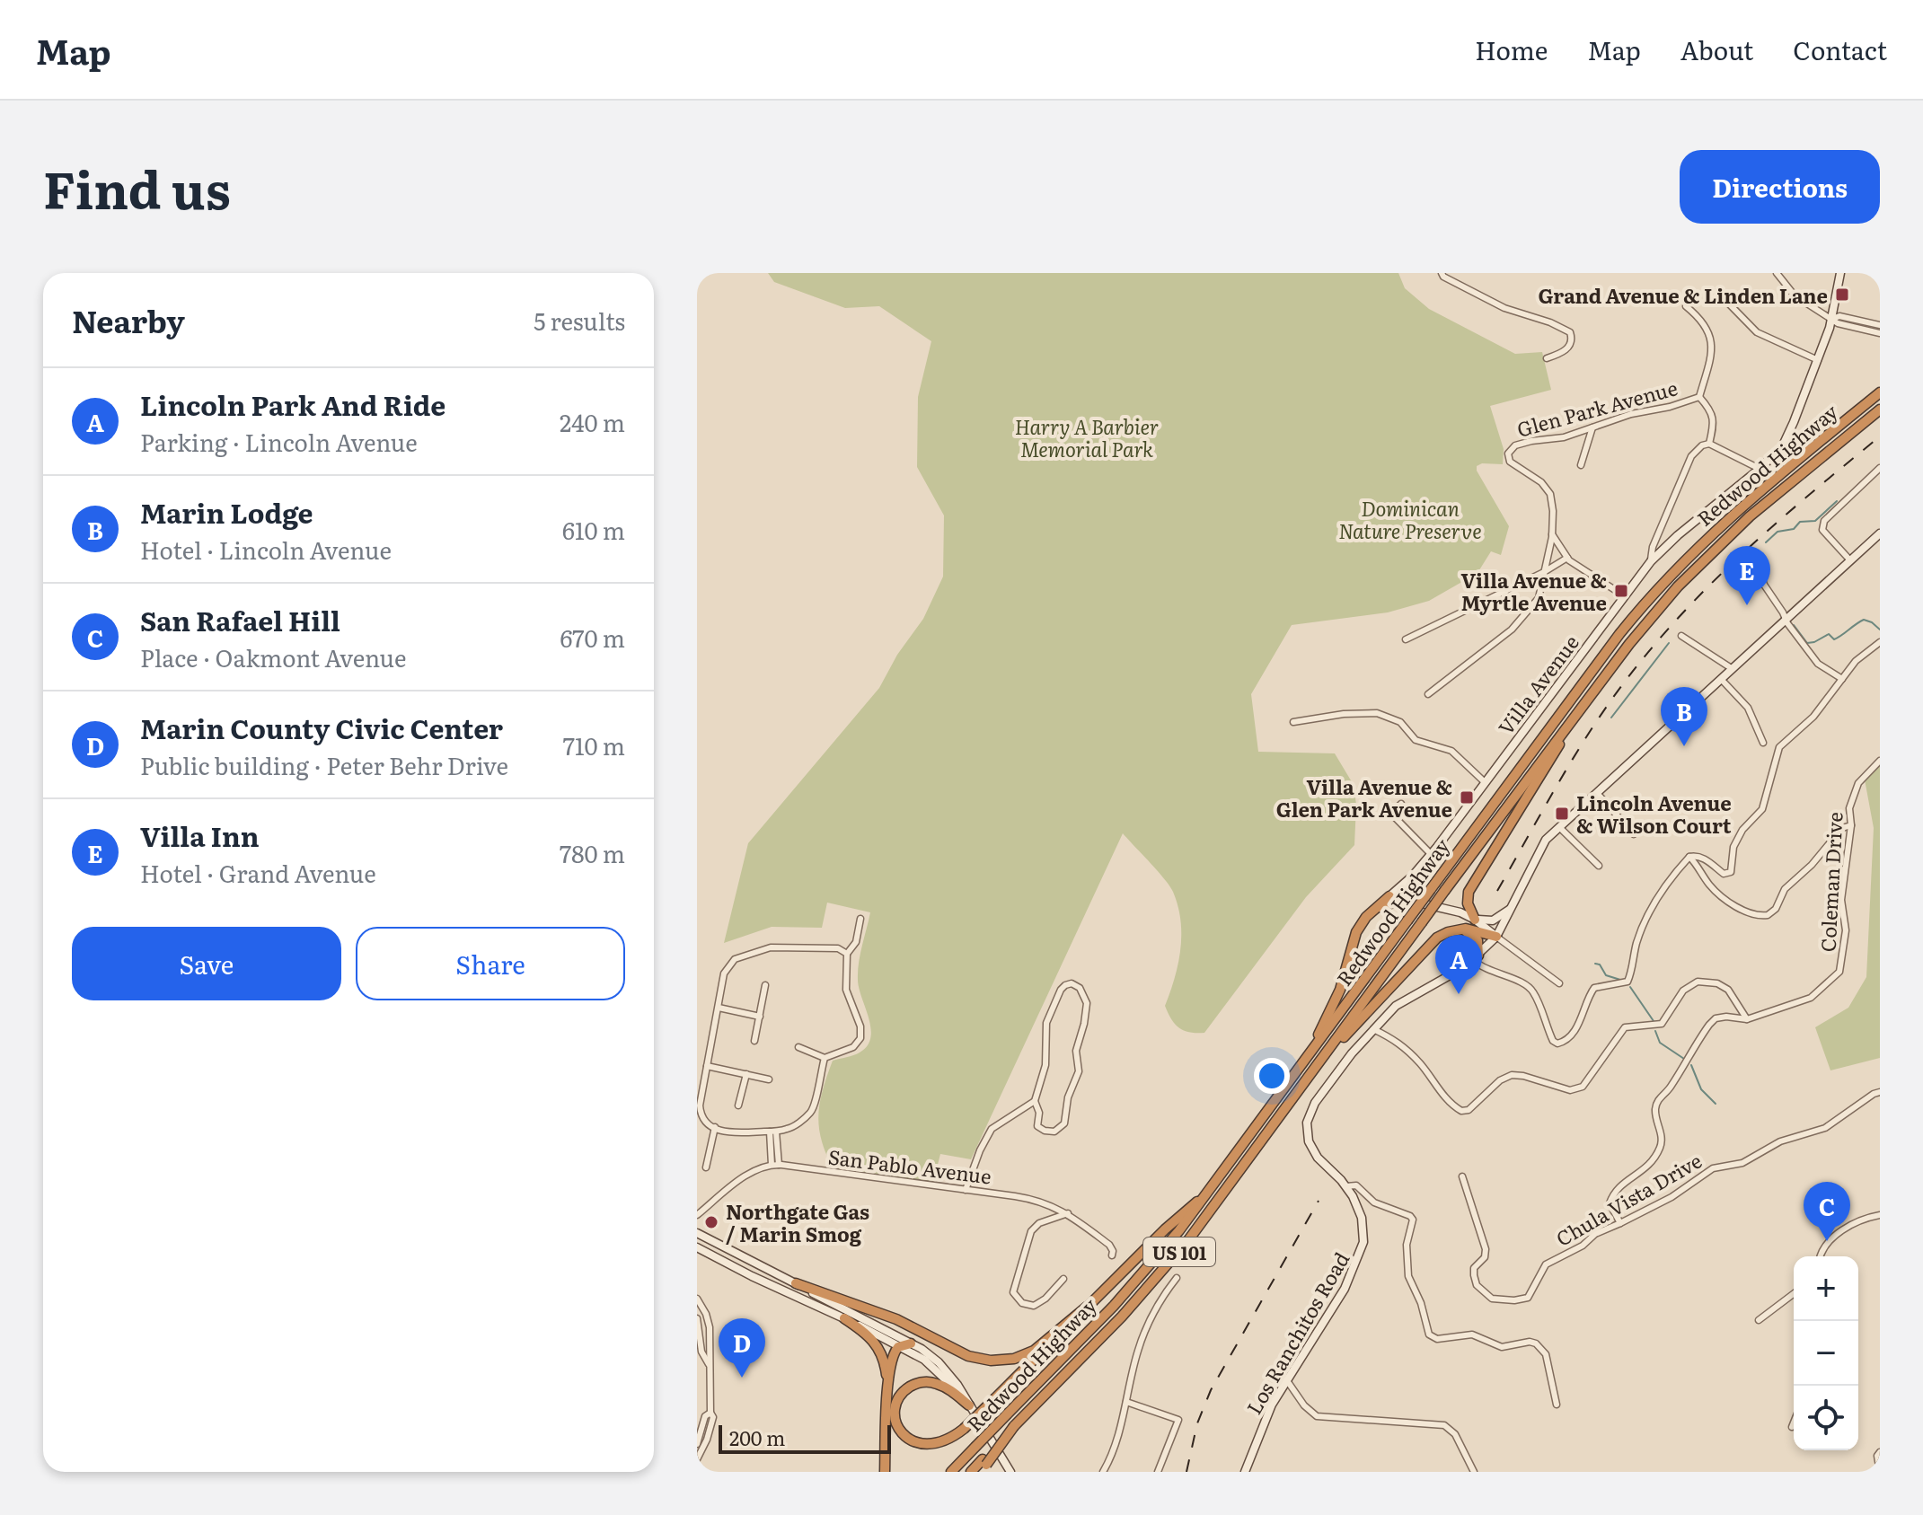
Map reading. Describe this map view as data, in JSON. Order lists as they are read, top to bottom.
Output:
{
  "streets": {
    "highway": ["Redwood Highway", "US 101"],
    "main road": ["Villa Avenue", "Los Ranchitos Road"],
    "street": [
      "Glen Park Avenue",
      "Coleman Drive",
      "San Pablo Avenue",
      "Chula Vista Drive"
    ]
  },
  "crossings": [
    ["Glen Park Avenue", "Villa Avenue"],
    ["Coleman Drive", "Chula Vista Drive"]
  ],
  "parks": ["Harry A Barbier Memorial Park", "Dominican Nature Preserve"],
  "places": {
    "transit": [
      "Grand Avenue & Linden Lane",
      "Villa Avenue & Myrtle Avenue",
      "Villa Avenue & Glen Park Avenue",
      "Lincoln Avenue & Wilson Court"
    ],
    "other": ["Northgate Gas / Marin Smog"]
  },
  "scale_bar": "200 m",
  "page": {
    "header": "Map",
    "nav": [
      "Home",
      "Map",
      "About",
      "Contact"
    ],
    "title": "Find us",
    "buttons": [
      "Directions",
      ["Save", "Share"]
    ],
    "heading": ["Nearby", "5 results"],
    "list": [
      {
        "mark": "A",
        "name": "Lincoln Park And Ride",
        "note": "Parking · Lincoln Avenue",
        "value": "240 m"
      },
      {
        "mark": "B",
        "name": "Marin Lodge",
        "note": "Hotel · Lincoln Avenue",
        "value": "610 m"
      },
      {
        "mark": "C",
        "name": "San Rafael Hill",
        "note": "Place · Oakmont Avenue",
        "value": "670 m"
      },
      {
        "mark": "D",
        "name": "Marin County Civic Center",
        "note": "Public building · Peter Behr Drive",
        "value": "710 m"
      },
      {
        "mark": "E",
        "name": "Villa Inn",
        "note": "Hotel · Grand Avenue",
        "value": "780 m"
      }
    ],
    "pins": [
      "E",
      "B",
      "A",
      "C",
      "D"
    ],
    "map_buttons": ["+", "−"],
    "scale": "200 m"
  }
}
